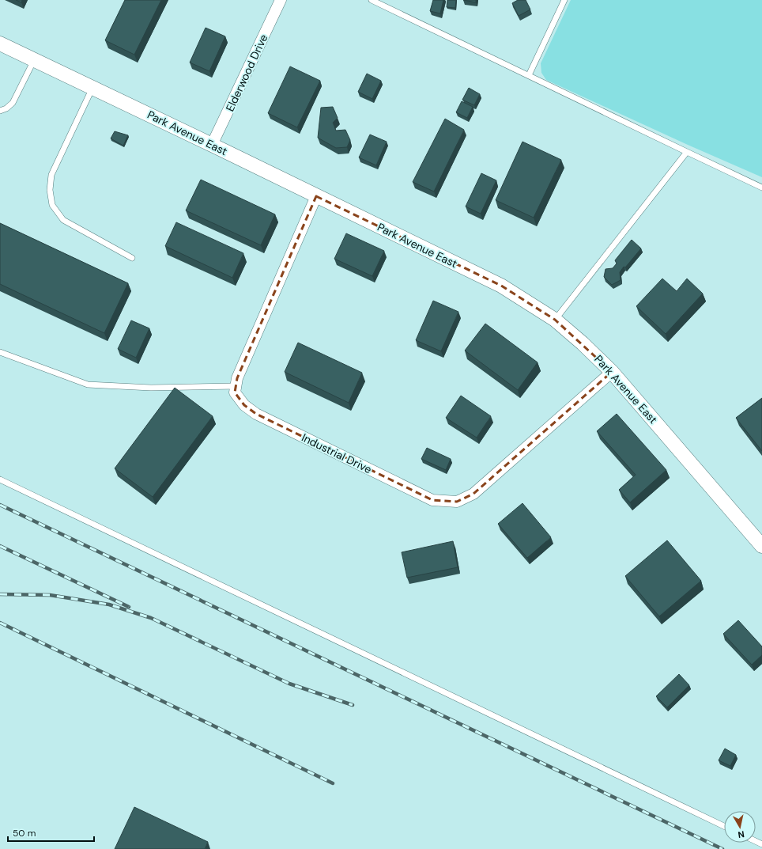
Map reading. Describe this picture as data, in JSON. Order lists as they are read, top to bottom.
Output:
{
  "streets": {
    "street": ["Elderwood Drive", "Park Avenue East", "Industrial Drive"]
  },
  "crossings": [
    ["Elderwood Drive", "Park Avenue East"],
    ["Park Avenue East", "Industrial Drive"]
  ],
  "scale_bar": "50 m",
  "north": "bottom"
}
